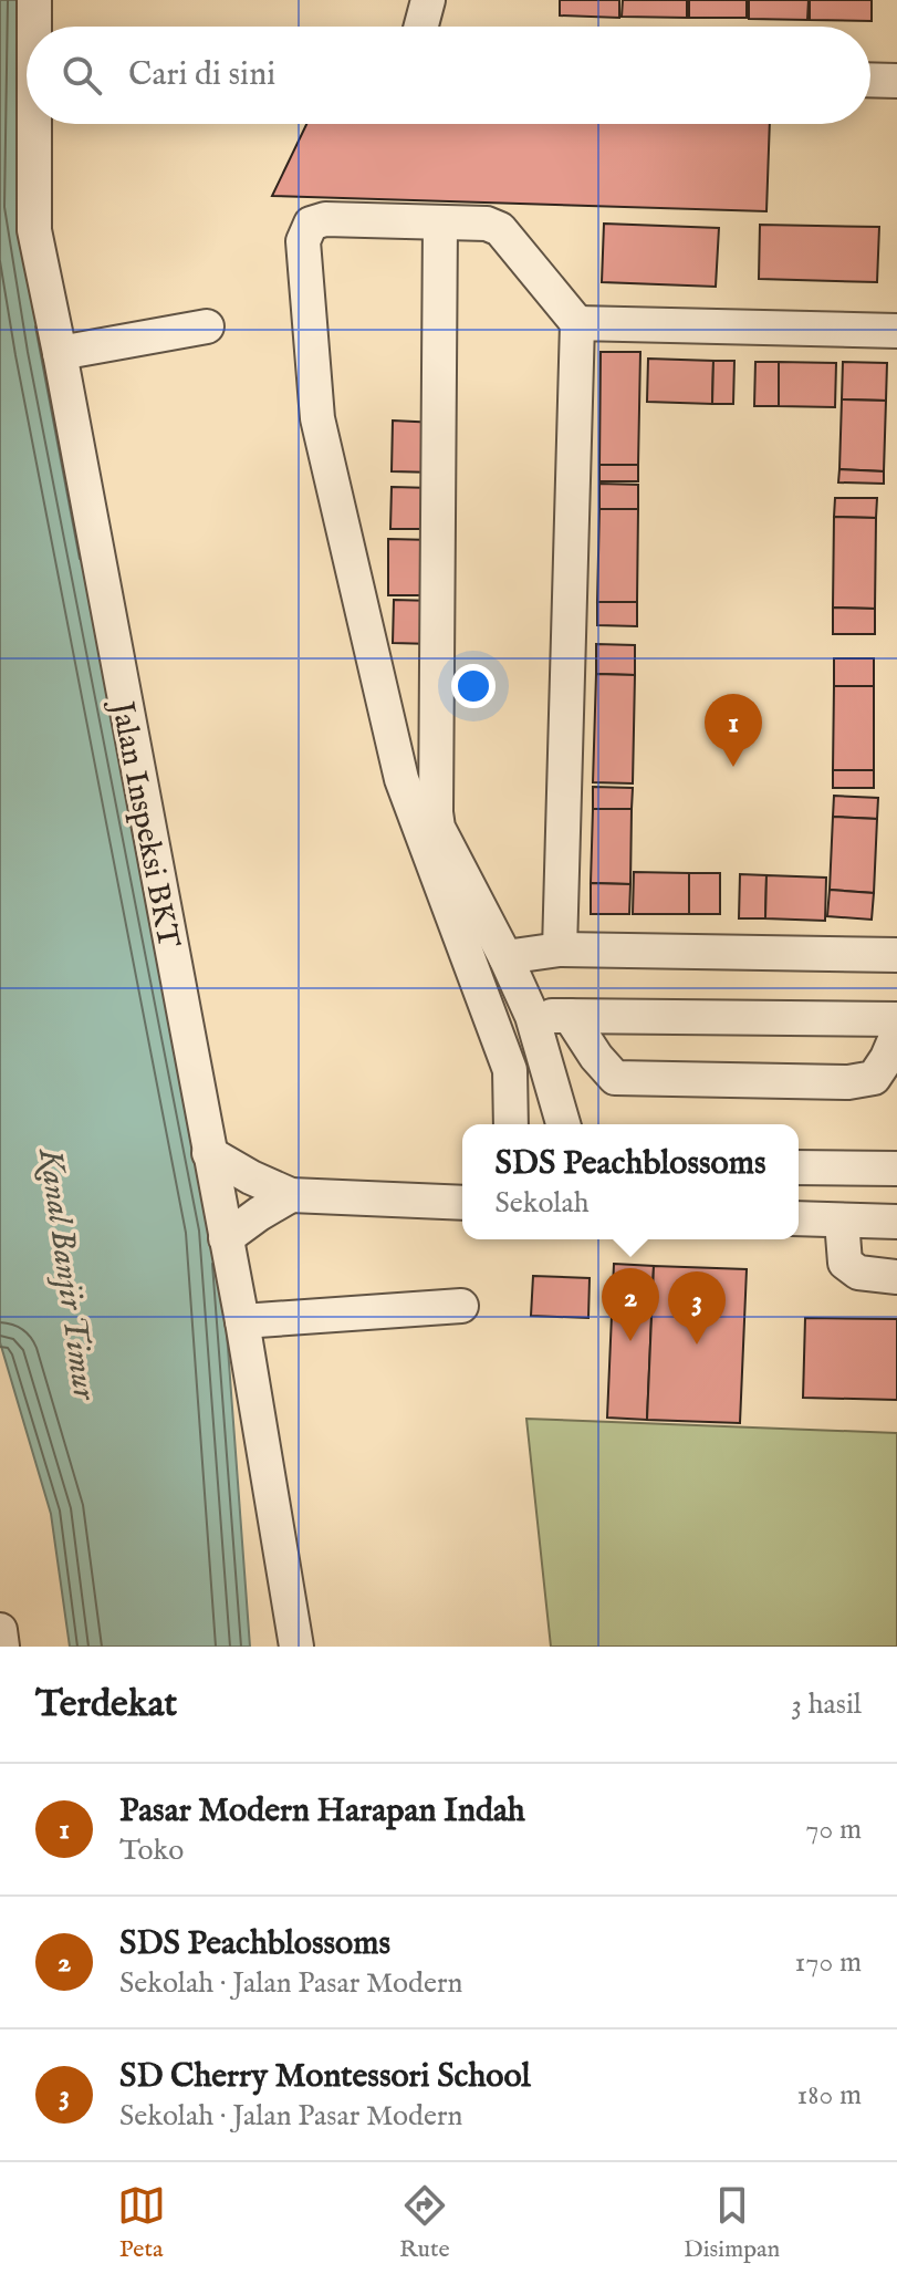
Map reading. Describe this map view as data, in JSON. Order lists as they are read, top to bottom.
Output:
{
  "streets": {
    "street": ["Jalan Inspeksi BKT"]
  },
  "water": ["Kanal Banjir Timur"],
  "page": {
    "search": "Cari di sini",
    "pins": ["1", "2", "3"],
    "popup": ["SDS Peachblossoms", "Sekolah"],
    "heading": ["Terdekat", "3 hasil"],
    "list": [
      {
        "mark": "1",
        "name": "Pasar Modern Harapan Indah",
        "note": "Toko",
        "value": "70 m"
      },
      {
        "mark": "2",
        "name": "SDS Peachblossoms",
        "note": "Sekolah · Jalan Pasar Modern",
        "value": "170 m"
      },
      {
        "mark": "3",
        "name": "SD Cherry Montessori School",
        "note": "Sekolah · Jalan Pasar Modern",
        "value": "180 m"
      }
    ],
    "nav": ["Peta", "Rute", "Disimpan"]
  }
}
